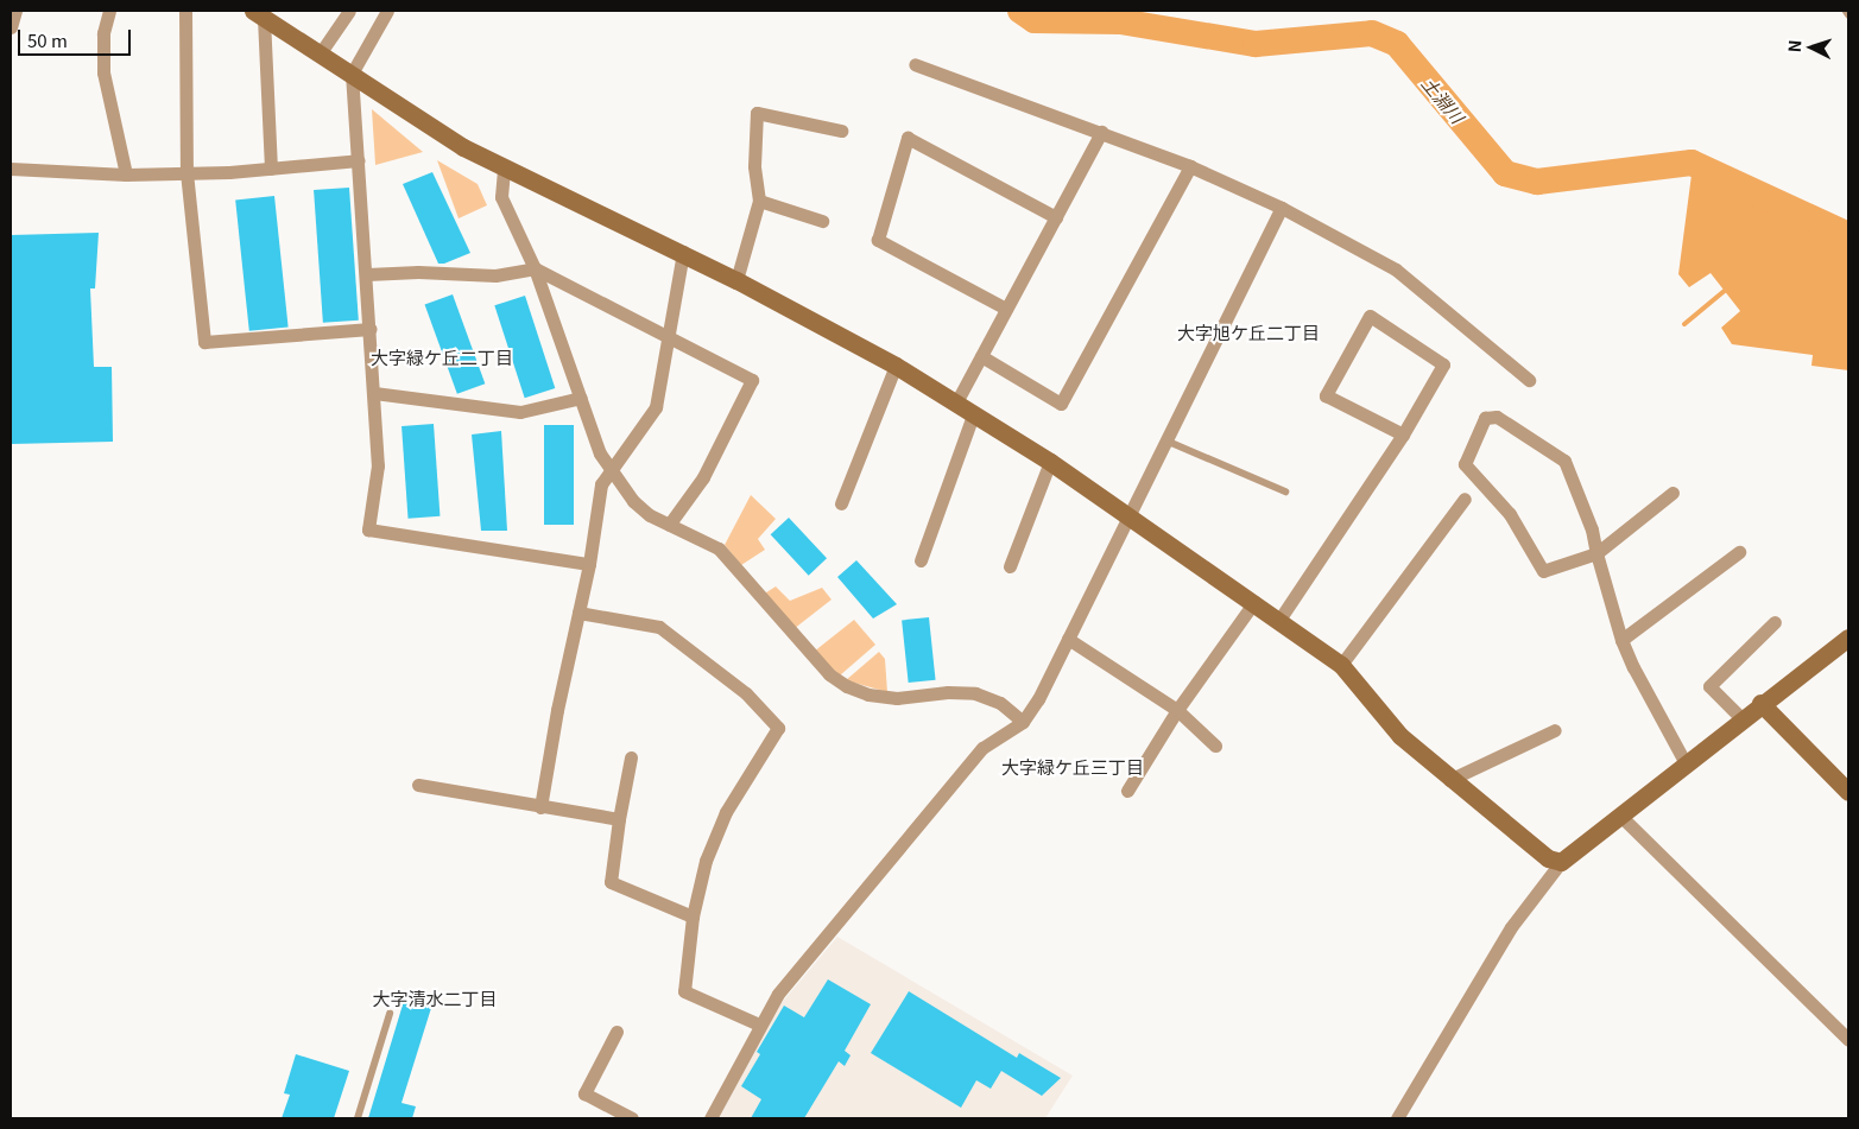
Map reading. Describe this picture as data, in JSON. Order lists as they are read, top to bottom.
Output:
{
  "districts": [
    "大字旭ケ丘二丁目",
    "大字緑ケ丘二丁目",
    "大字緑ケ丘三丁目",
    "大字清水二丁目"
  ],
  "water": ["土淵川"],
  "scale_bar": "50 m",
  "north": "left"
}
